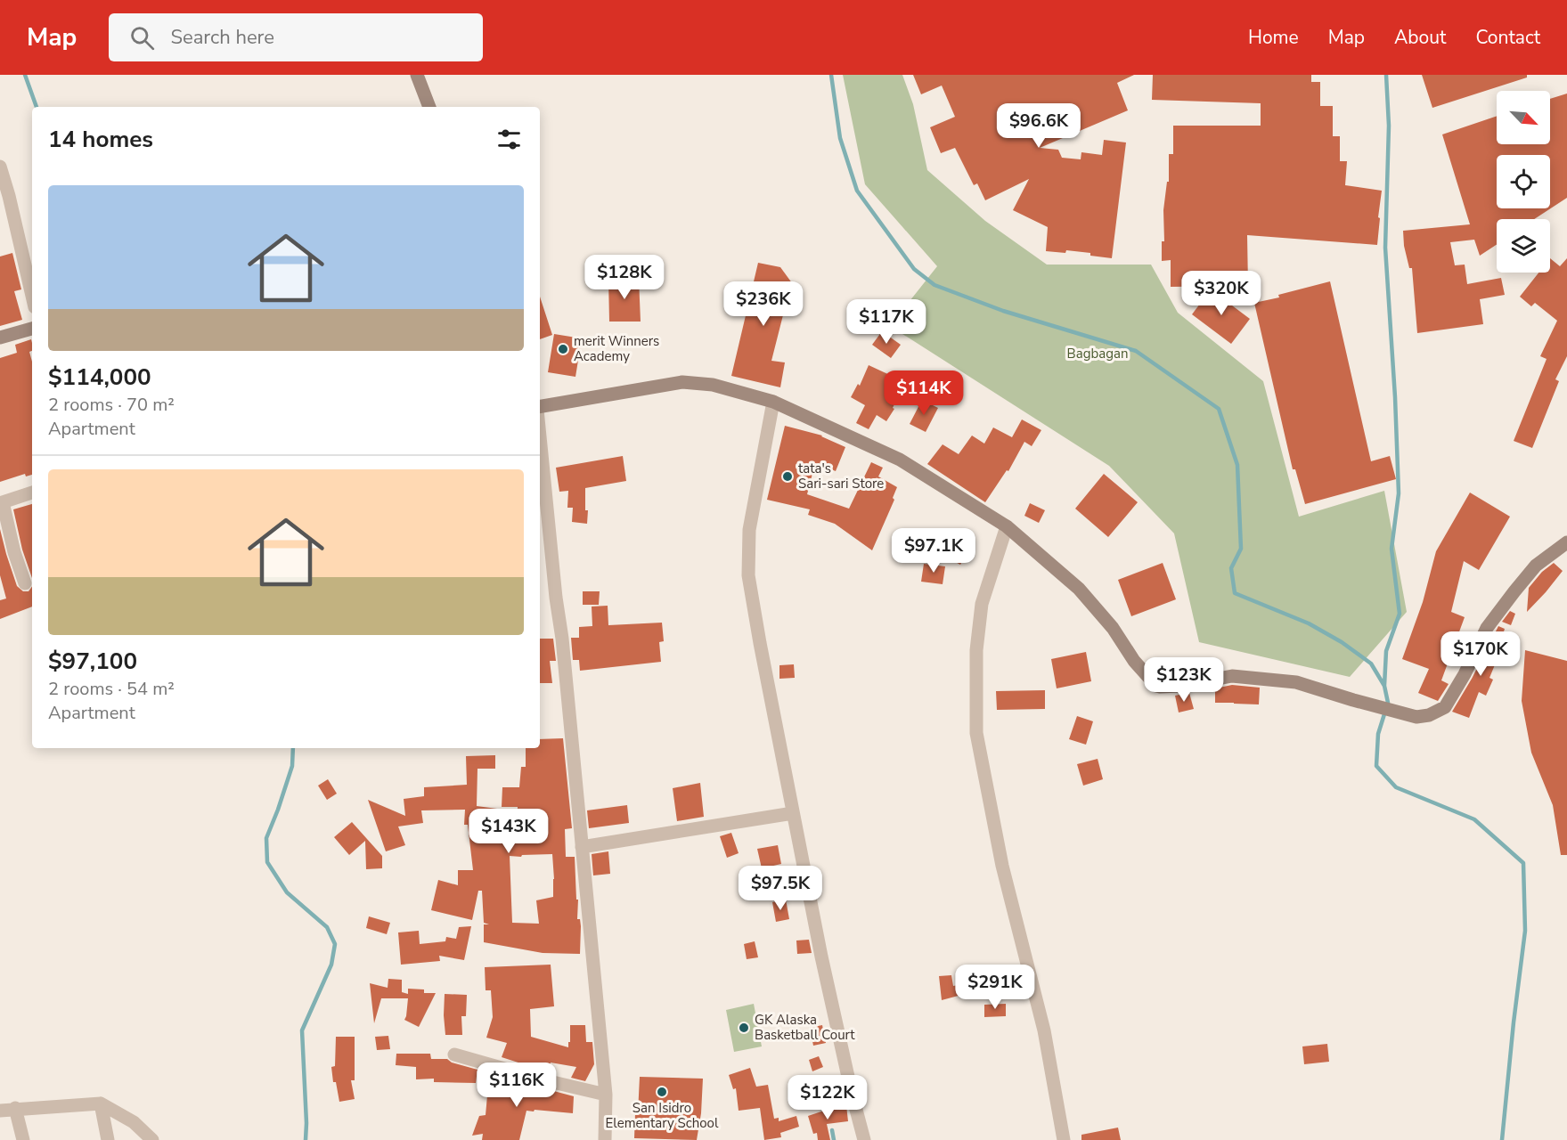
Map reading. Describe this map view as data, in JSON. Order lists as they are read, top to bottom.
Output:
{
  "parks": ["Bagbagan"],
  "places": [
    "merit Winners Academy",
    "tata's Sari-sari Store",
    "GK Alaska Basketball Court",
    "San Isidro Elementary School"
  ],
  "north": "bottom right",
  "page": {
    "header": "Map",
    "search": "Search here",
    "nav": [
      "Home",
      "Map",
      "About",
      "Contact"
    ],
    "price": [
      "$96.6K",
      "$128K",
      "$320K",
      "$236K",
      "$117K",
      "$114K",
      "$97.1K",
      "$170K",
      "$123K",
      "$143K",
      "$97.5K",
      "$291K",
      "$116K",
      "$122K"
    ],
    "heading": "14 homes",
    "list": [
      {
        "name": "$114,000",
        "note": "2 rooms · 70 m² · Apartment"
      },
      {
        "name": "$97,100",
        "note": "2 rooms · 54 m² · Apartment"
      }
    ]
  }
}
